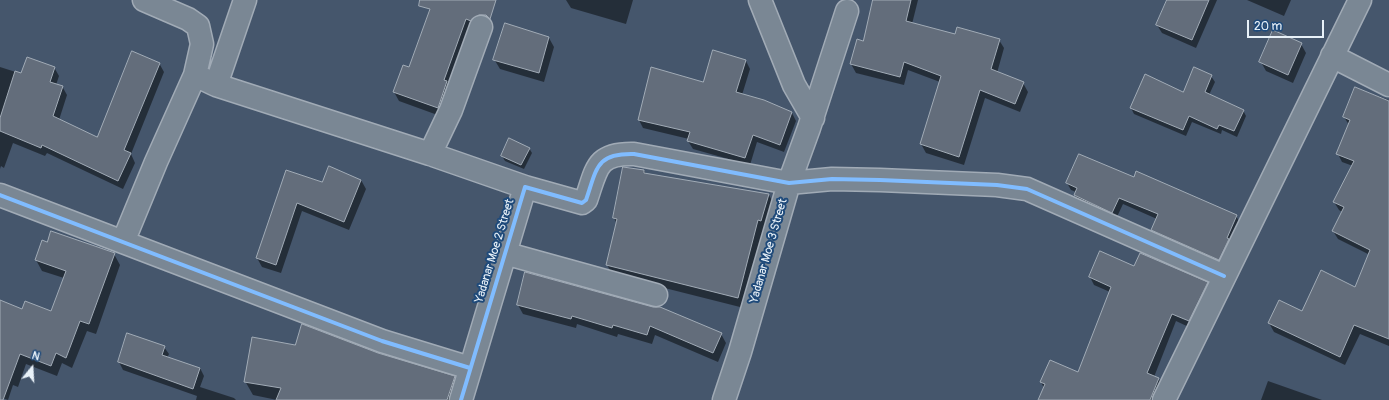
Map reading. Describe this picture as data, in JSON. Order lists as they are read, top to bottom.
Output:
{
  "streets": {
    "street": ["Yadanar Moe 2 Street", "Yadanar Moe 3 Street"]
  },
  "crossings": [
    ["Yadanar Moe 2 Street", "Yadanar Moe 3 Street"]
  ],
  "scale_bar": "20 m",
  "north": "top"
}
